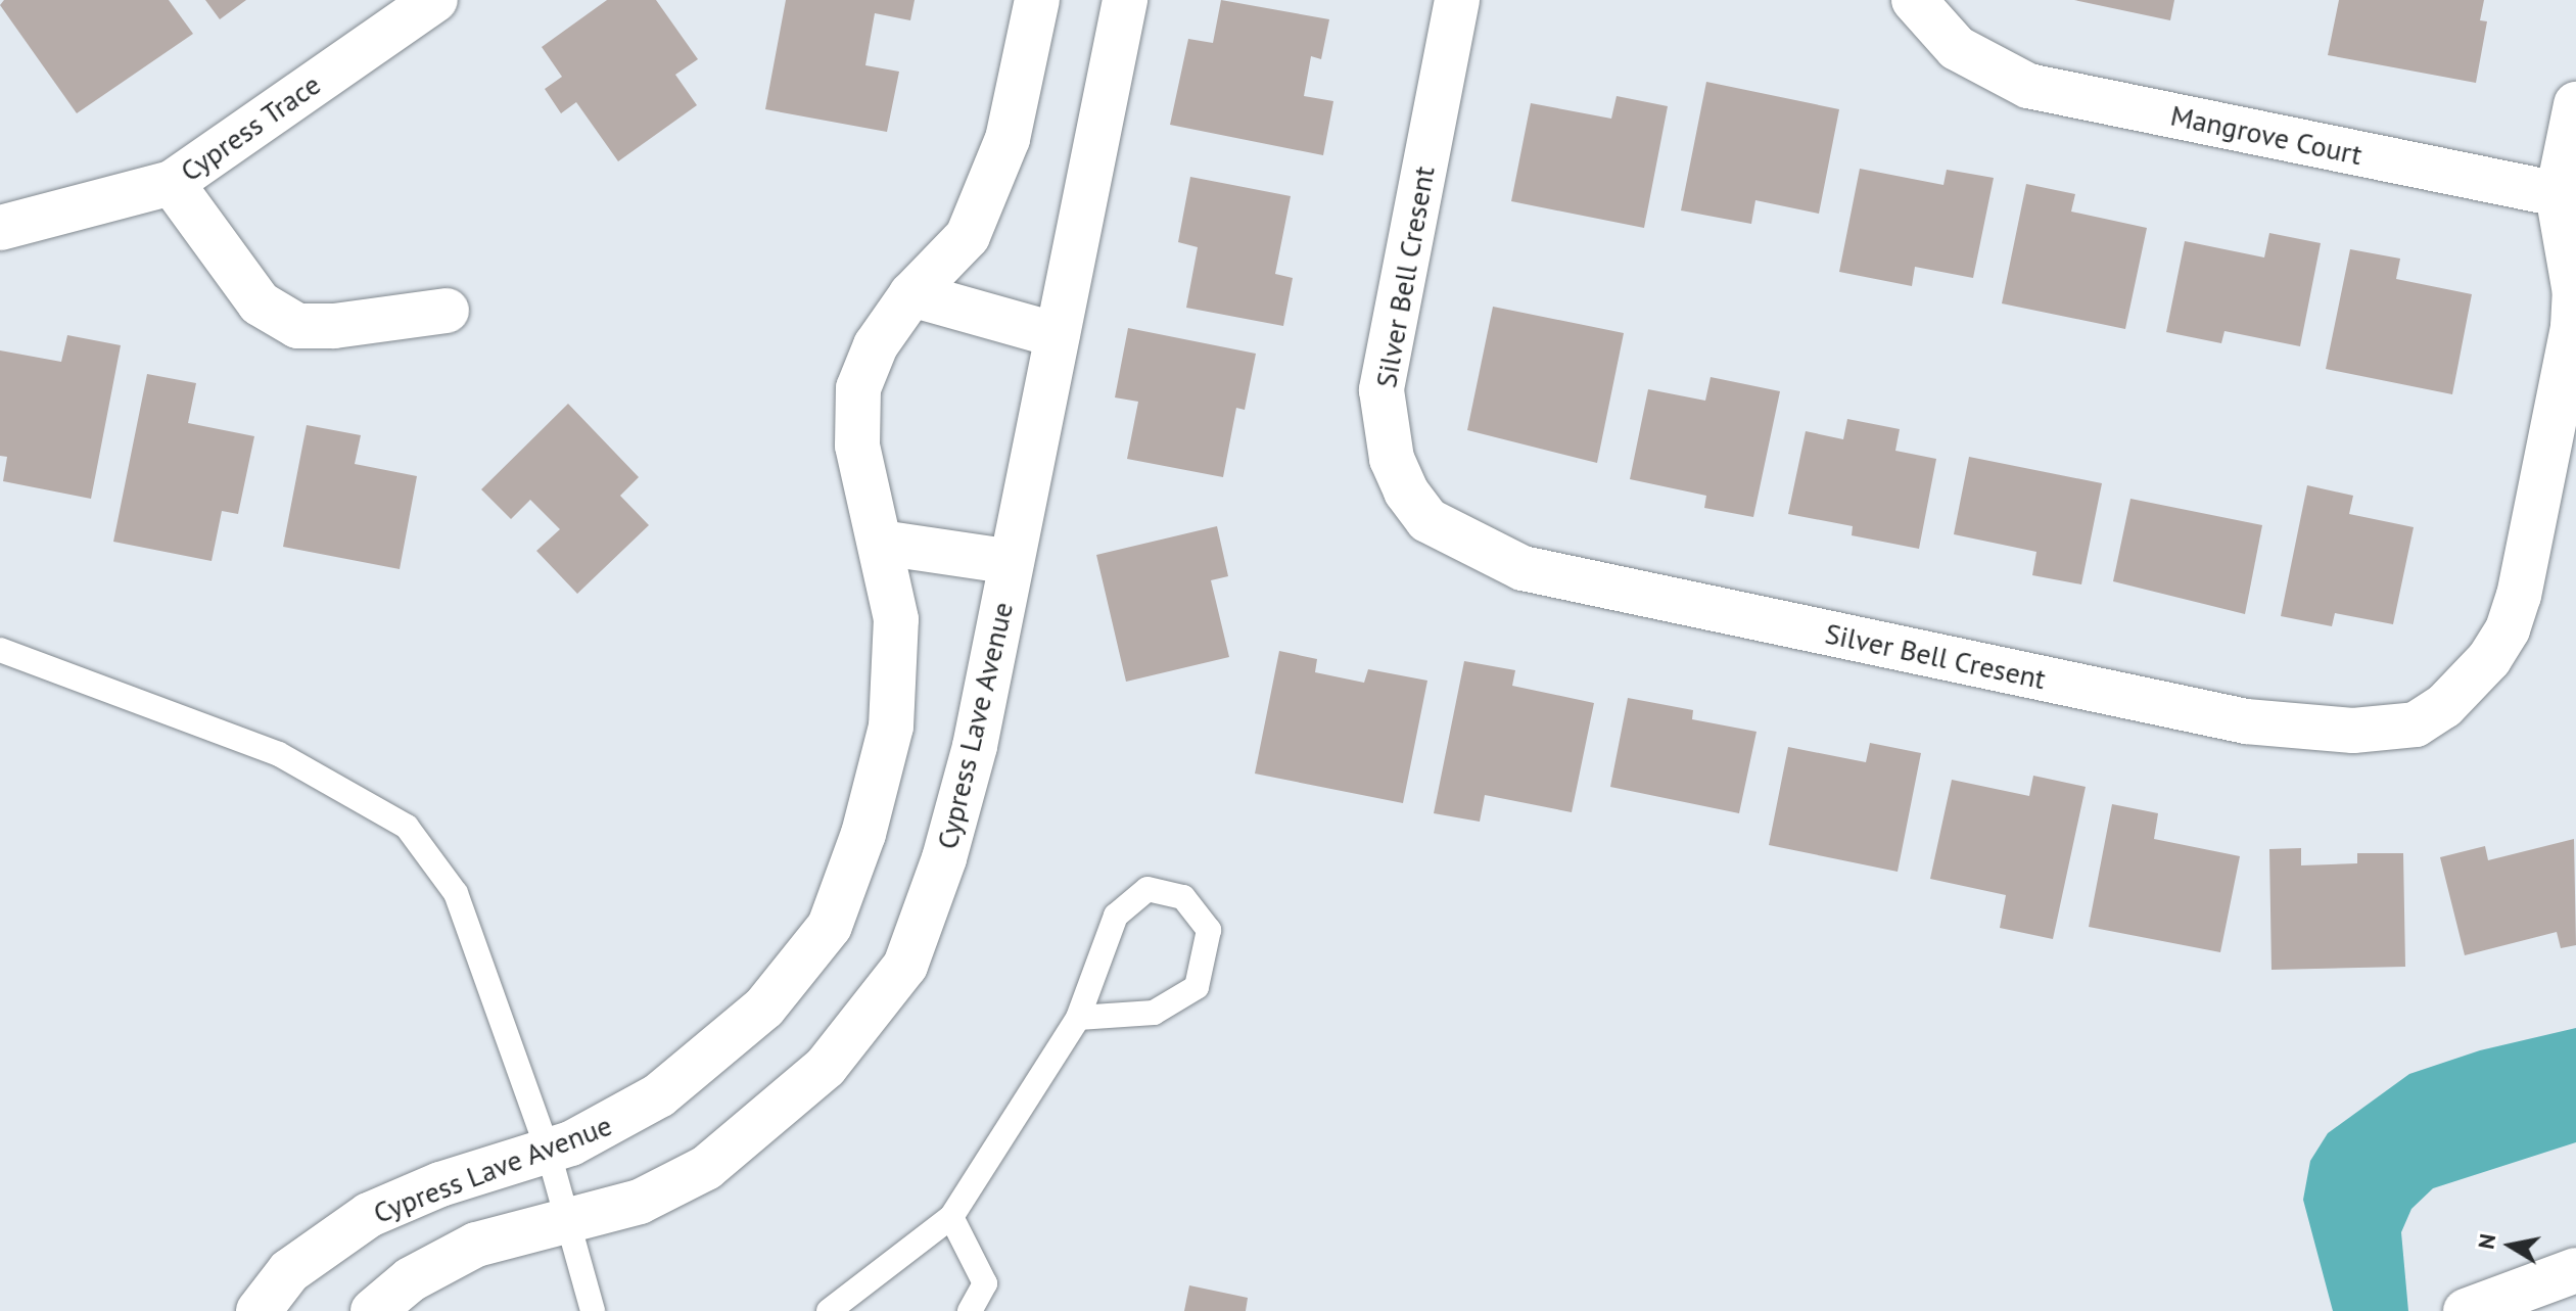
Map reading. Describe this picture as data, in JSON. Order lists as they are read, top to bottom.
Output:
{
  "streets": {
    "street": [
      "Cypress Trace",
      "Mangrove Court",
      "Silver Bell Cresent",
      "Cypress Lave Avenue"
    ]
  },
  "crossings": [
    ["Mangrove Court", "Silver Bell Cresent"]
  ],
  "north": "left"
}
